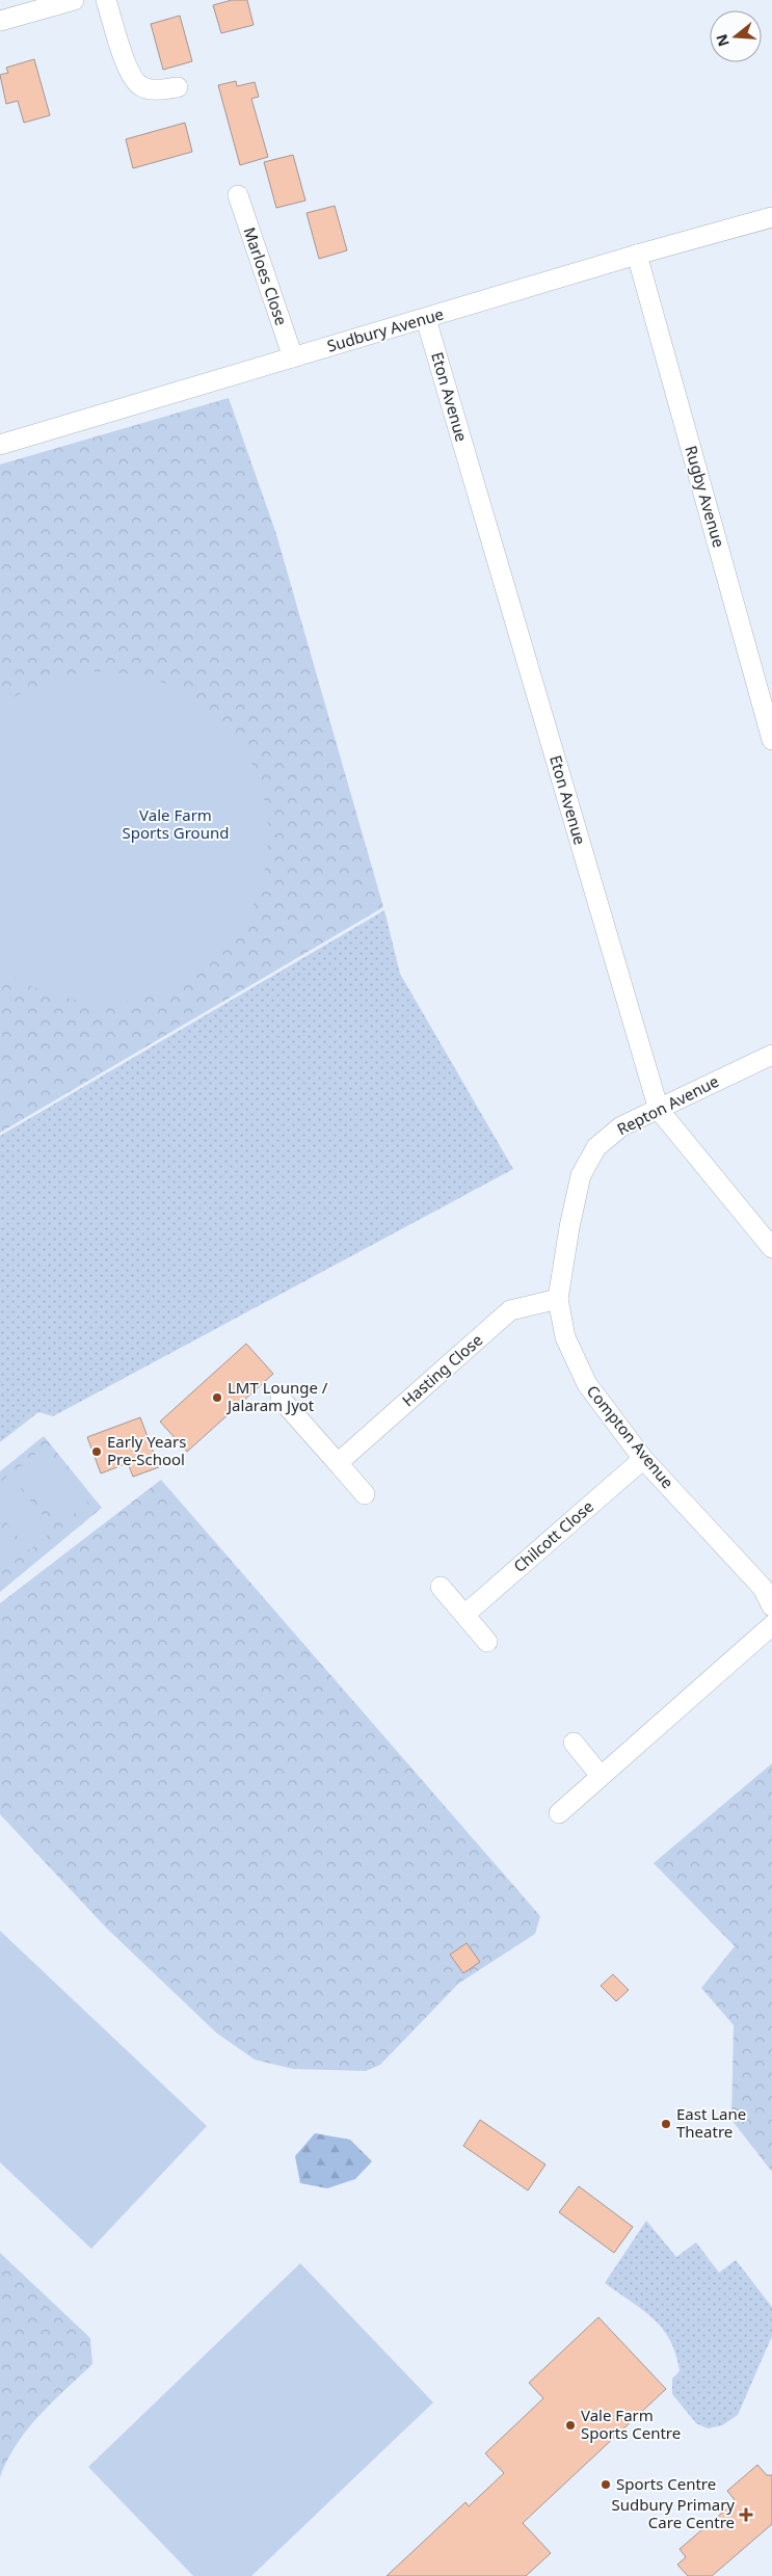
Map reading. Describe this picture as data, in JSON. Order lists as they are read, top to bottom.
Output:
{
  "streets": {
    "street": [
      "Marloes Close",
      "Sudbury Avenue",
      "Eton Avenue",
      "Rugby Avenue",
      "Repton Avenue",
      "Hasting Close",
      "Compton Avenue",
      "Chilcott Close"
    ]
  },
  "crossings": [
    ["Marloes Close", "Sudbury Avenue"],
    ["Sudbury Avenue", "Eton Avenue"],
    ["Sudbury Avenue", "Rugby Avenue"],
    ["Eton Avenue", "Repton Avenue"],
    ["Repton Avenue", "Compton Avenue"],
    ["Hasting Close", "Compton Avenue"],
    ["Compton Avenue", "Chilcott Close"]
  ],
  "parks": ["Vale Farm Sports Ground"],
  "places": {
    "other": [
      "LMT Lounge / Jalaram Jyot",
      "Early Years Pre-School",
      "East Lane Theatre",
      "Vale Farm Sports Centre",
      "Sports Centre"
    ],
    "health": ["Sudbury Primary Care Centre"]
  },
  "north": "left"
}
